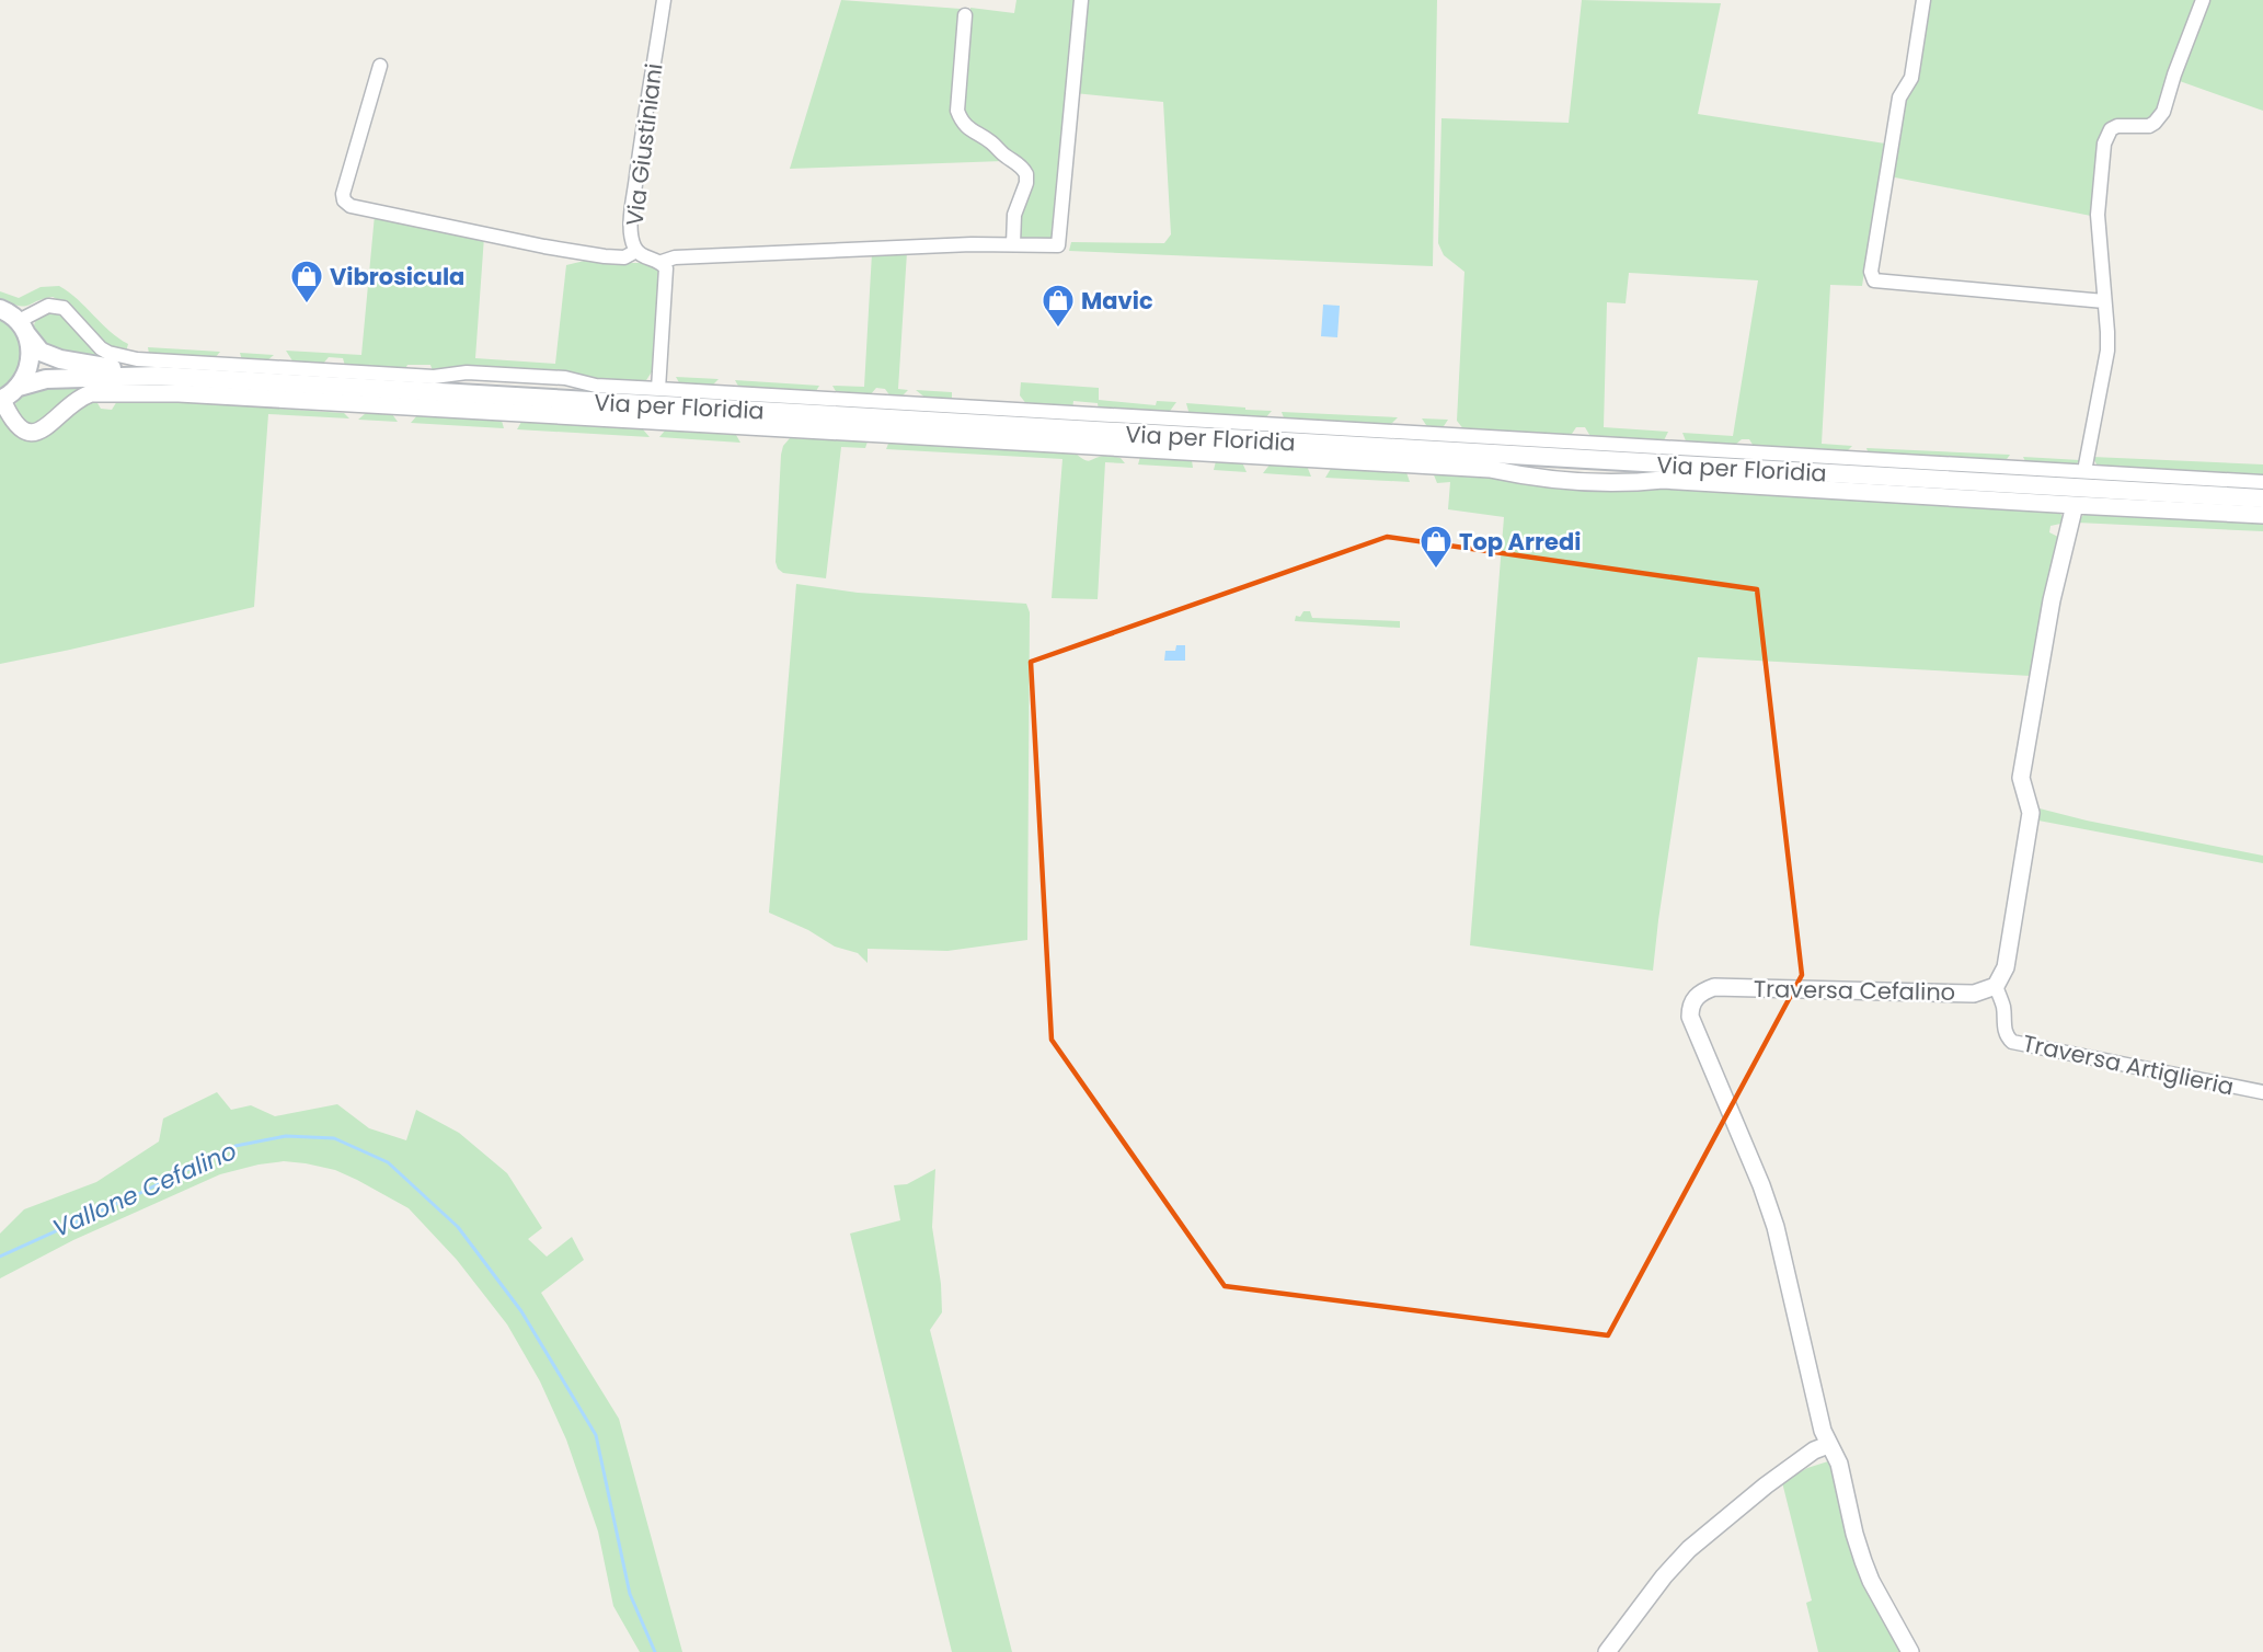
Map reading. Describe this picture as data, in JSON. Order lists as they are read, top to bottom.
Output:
{
  "streets": {
    "main road": ["Via per Floridia"],
    "street": ["Via Giustiniani", "Traversa Cefalino", "Traversa Artiglieria"]
  },
  "crossings": [
    ["Traversa Cefalino", "Traversa Artiglieria"]
  ],
  "water": ["Vallone Cefalino"],
  "places": {
    "shop": ["Vibrosicula", "Mavic", "Top Arredi"]
  }
}
